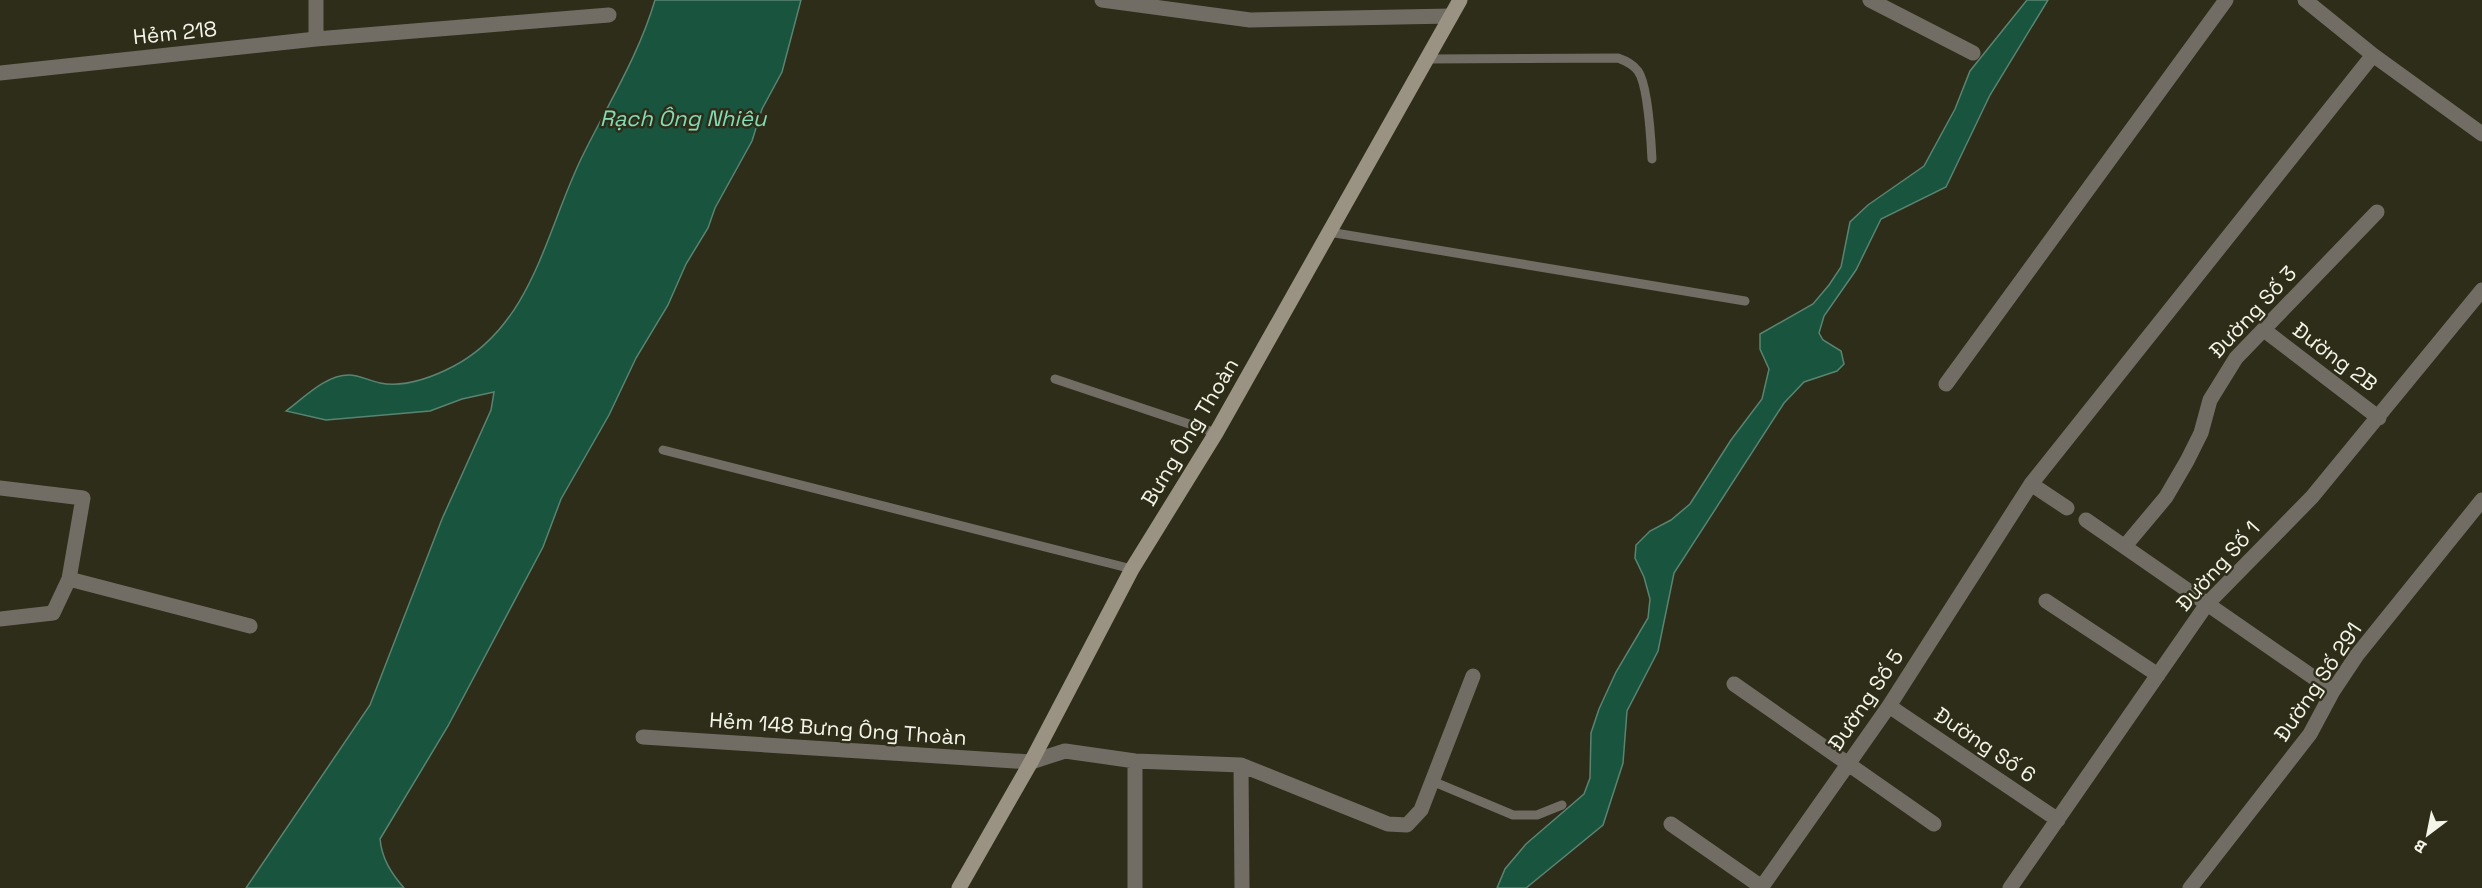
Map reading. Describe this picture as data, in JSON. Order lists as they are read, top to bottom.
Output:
{
  "streets": {
    "street": [
      "Hẻm 218",
      "Đường Số 3",
      "Đường 2B",
      "Bưng Ông Thoàn",
      "Đường Số 1",
      "Đường Số 291",
      "Đường Số 5",
      "Hẻm 148 Bưng Ông Thoàn",
      "Đường Số 6"
    ]
  },
  "crossings": [
    ["Đường Số 3", "Đường 2B"],
    ["Đường 2B", "Đường Số 1"],
    ["Bưng Ông Thoàn", "Hẻm 148 Bưng Ông Thoàn"],
    ["Đường Số 1", "Đường Số 6"],
    ["Đường Số 5", "Đường Số 6"]
  ],
  "water": ["Rạch Ông Nhiêu"],
  "north": "bottom left"
}
